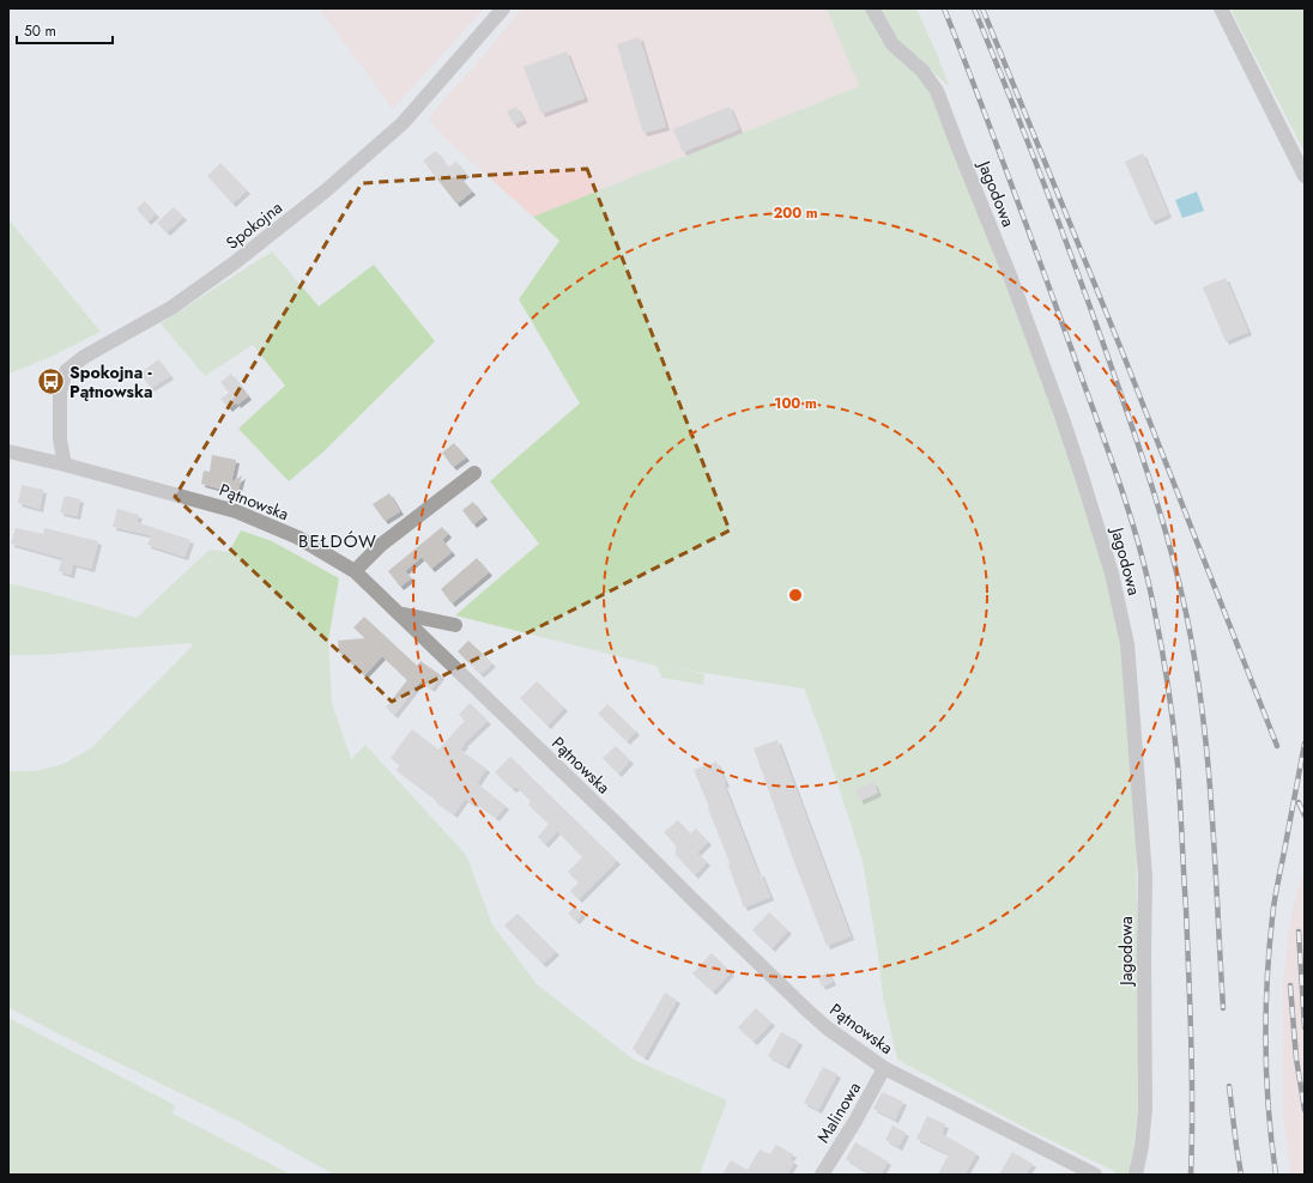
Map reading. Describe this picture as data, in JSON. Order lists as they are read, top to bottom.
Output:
{
  "streets": {
    "street": [
      "Jagodowa",
      "Spokojna",
      "Pątnowska",
      "Malinowa"
    ]
  },
  "crossings": [
    ["Spokojna", "Pątnowska"],
    ["Pątnowska", "Malinowa"]
  ],
  "districts": ["BEŁDÓW"],
  "places": {
    "bus stop": ["Spokojna - Pątnowska"]
  },
  "scale_bar": "50 m",
  "rings": ["200 m", "100 m"]
}
